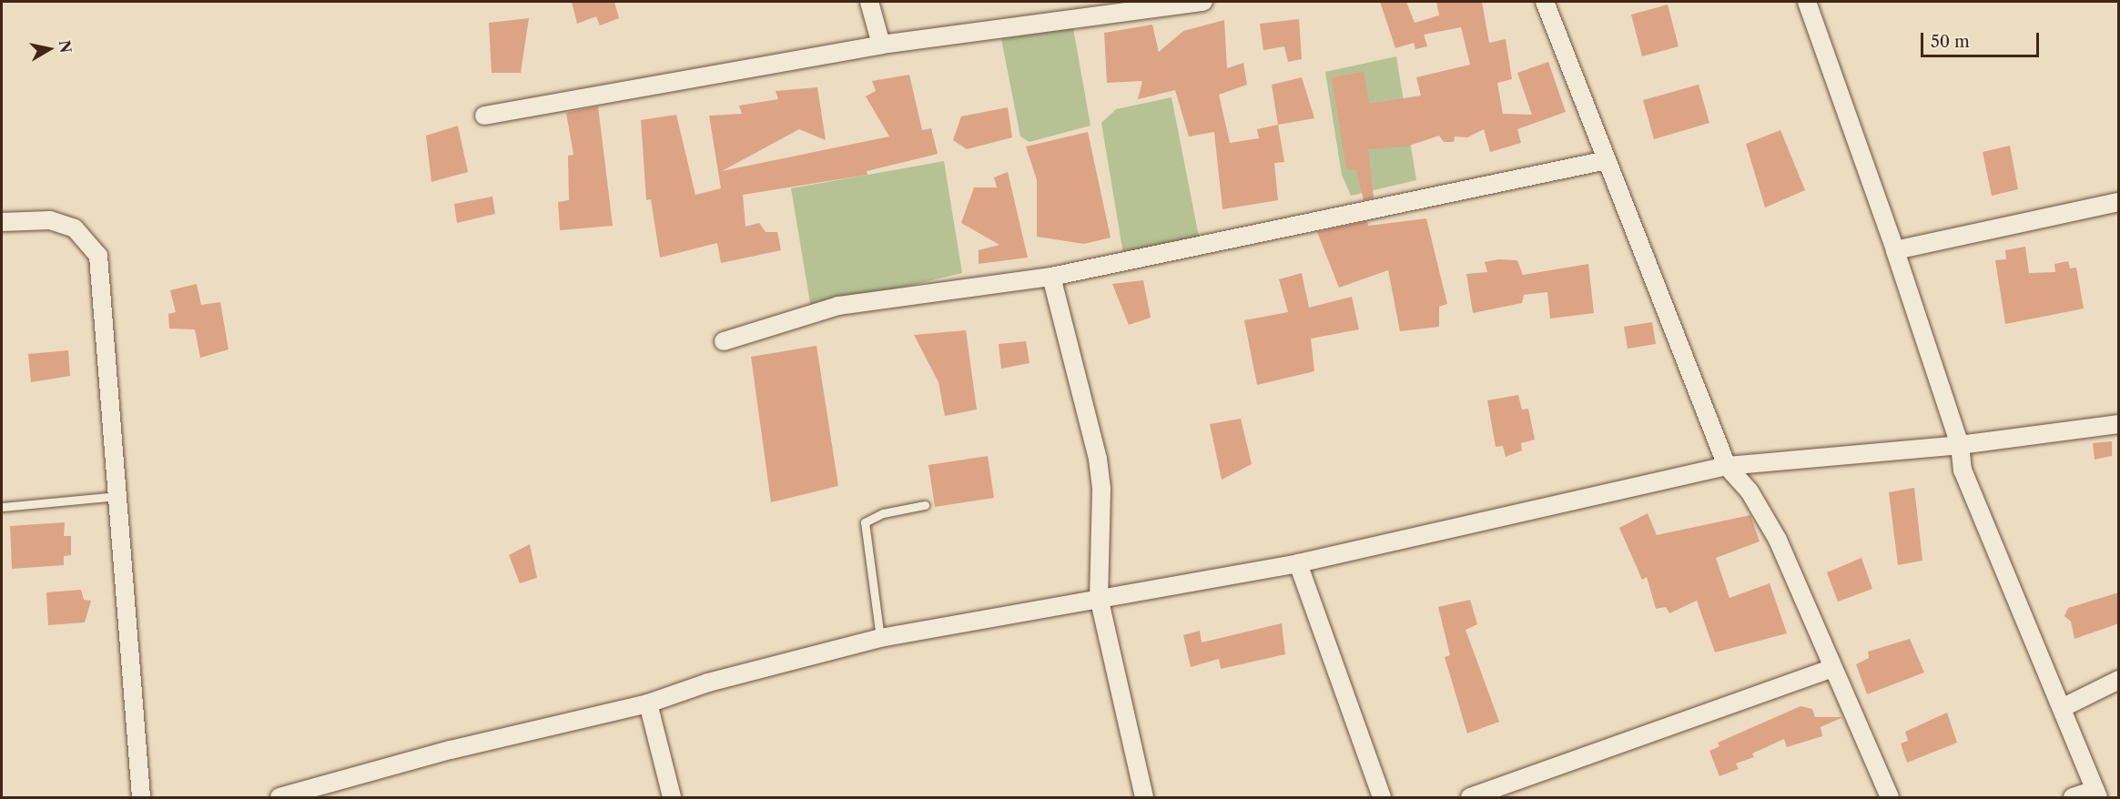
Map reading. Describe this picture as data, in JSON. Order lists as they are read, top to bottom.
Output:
{
  "scale_bar": "50 m",
  "north": "right"
}
